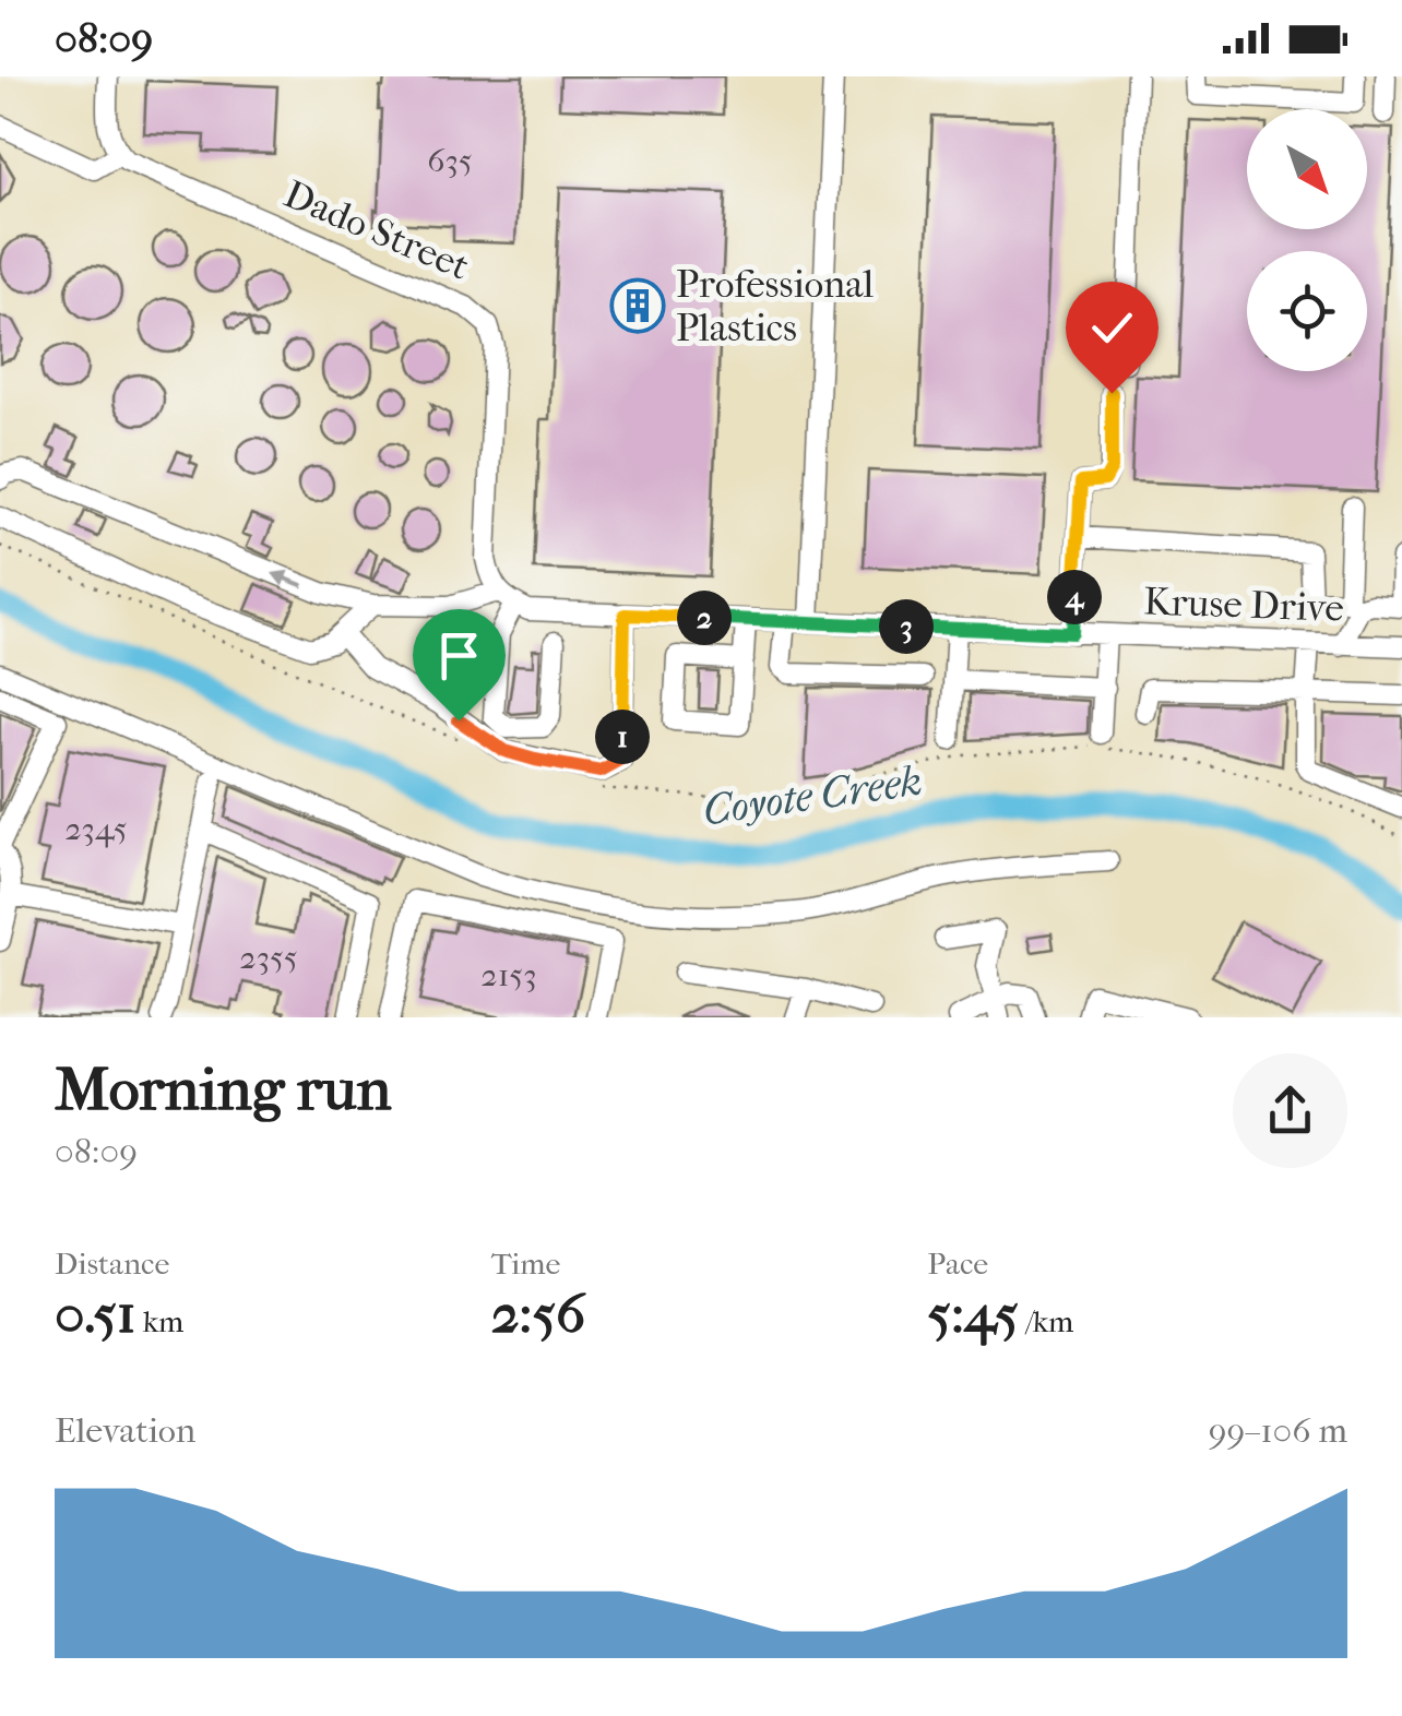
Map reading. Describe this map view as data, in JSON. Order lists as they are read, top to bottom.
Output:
{
  "streets": {
    "street": ["Dado Street", "Kruse Drive"]
  },
  "crossings": [
    ["Dado Street", "Kruse Drive"]
  ],
  "water": ["Coyote Creek"],
  "places": {
    "building": ["Professional Plastics"]
  },
  "house_numbers": [
    "635",
    "2345",
    "2355",
    "2153"
  ],
  "north": "bottom right",
  "page": {
    "status": "08:09",
    "pins": [
      "4",
      "2",
      "3",
      "1"
    ],
    "heading": ["Morning run", "08:09"],
    "stats": [
      ["Distance", "0.51 km"],
      ["Time", "2:56"],
      ["Pace", "5:45 /km"]
    ],
    "chart": ["Elevation", "99–106 m"]
  }
}
